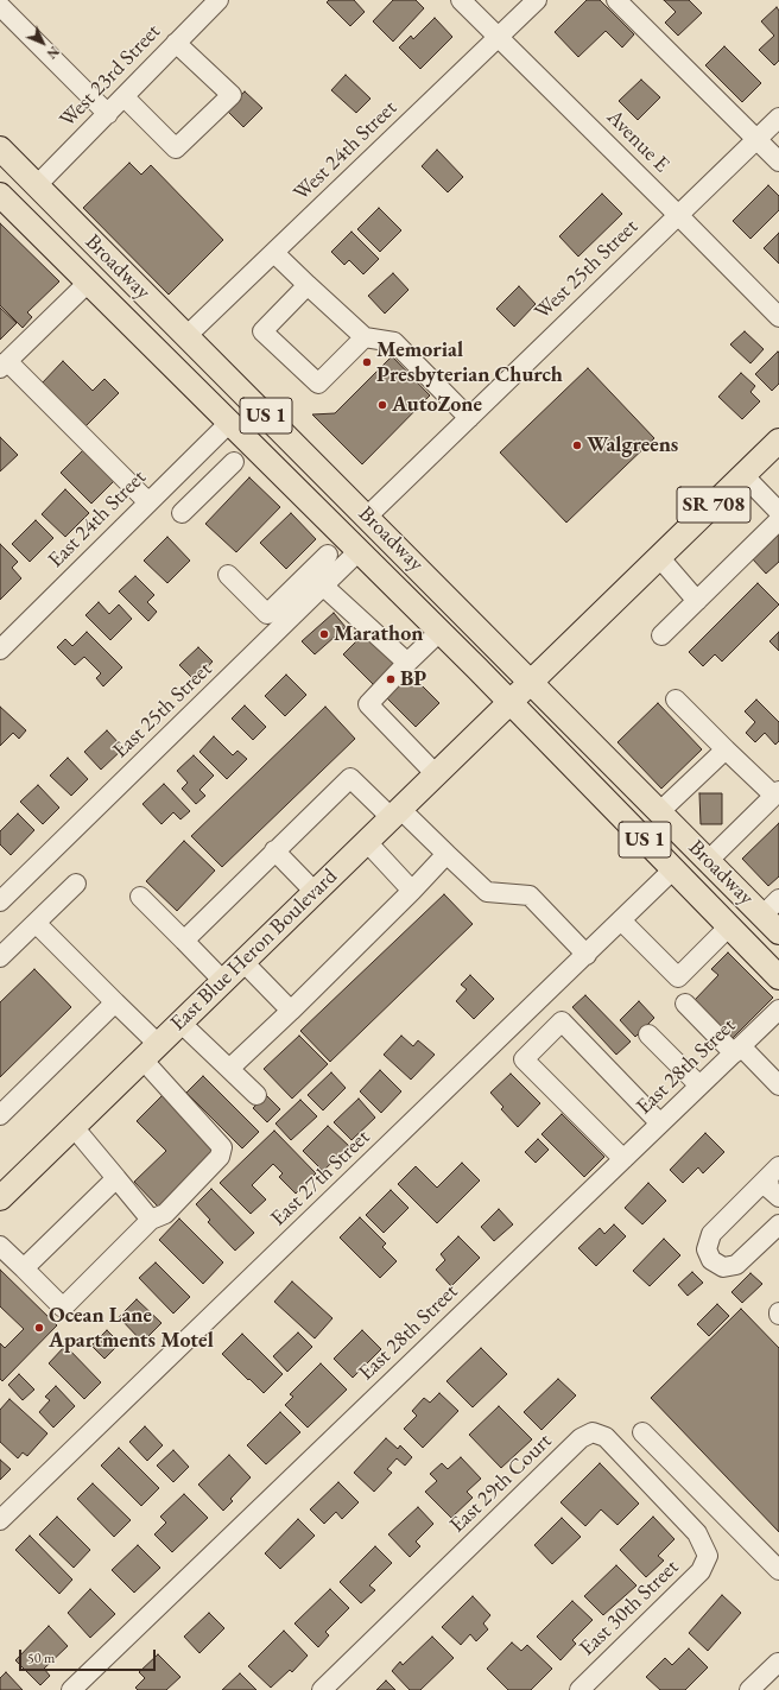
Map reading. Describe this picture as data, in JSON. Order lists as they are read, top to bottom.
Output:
{
  "streets": {
    "main road": [
      "Broadway",
      "US 1",
      "SR 708",
      "East Blue Heron Boulevard"
    ],
    "street": [
      "West 23rd Street",
      "Avenue E",
      "West 24th Street",
      "West 25th Street",
      "East 24th Street",
      "East 25th Street",
      "East 28th Street",
      "East 27th Street",
      "East 29th Court",
      "East 30th Street"
    ]
  },
  "crossings": [
    ["West 23rd Street", "Broadway"],
    ["Avenue E", "West 24th Street"],
    ["Avenue E", "West 25th Street"],
    ["West 24th Street", "Broadway"],
    ["Broadway", "West 25th Street"],
    ["Broadway", "SR 708"],
    ["Broadway", "East 24th Street"],
    ["Broadway", "East 25th Street"],
    ["Broadway", "East Blue Heron Boulevard"],
    ["Broadway", "East 27th Street"],
    ["SR 708", "East Blue Heron Boulevard"],
    ["East 29th Court", "East 30th Street"]
  ],
  "places": [
    "Memorial Presbyterian Church",
    "AutoZone",
    "Walgreens",
    "Marathon",
    "BP",
    "Ocean Lane Apartments Motel"
  ],
  "scale_bar": "50 m",
  "north": "bottom right"
}
